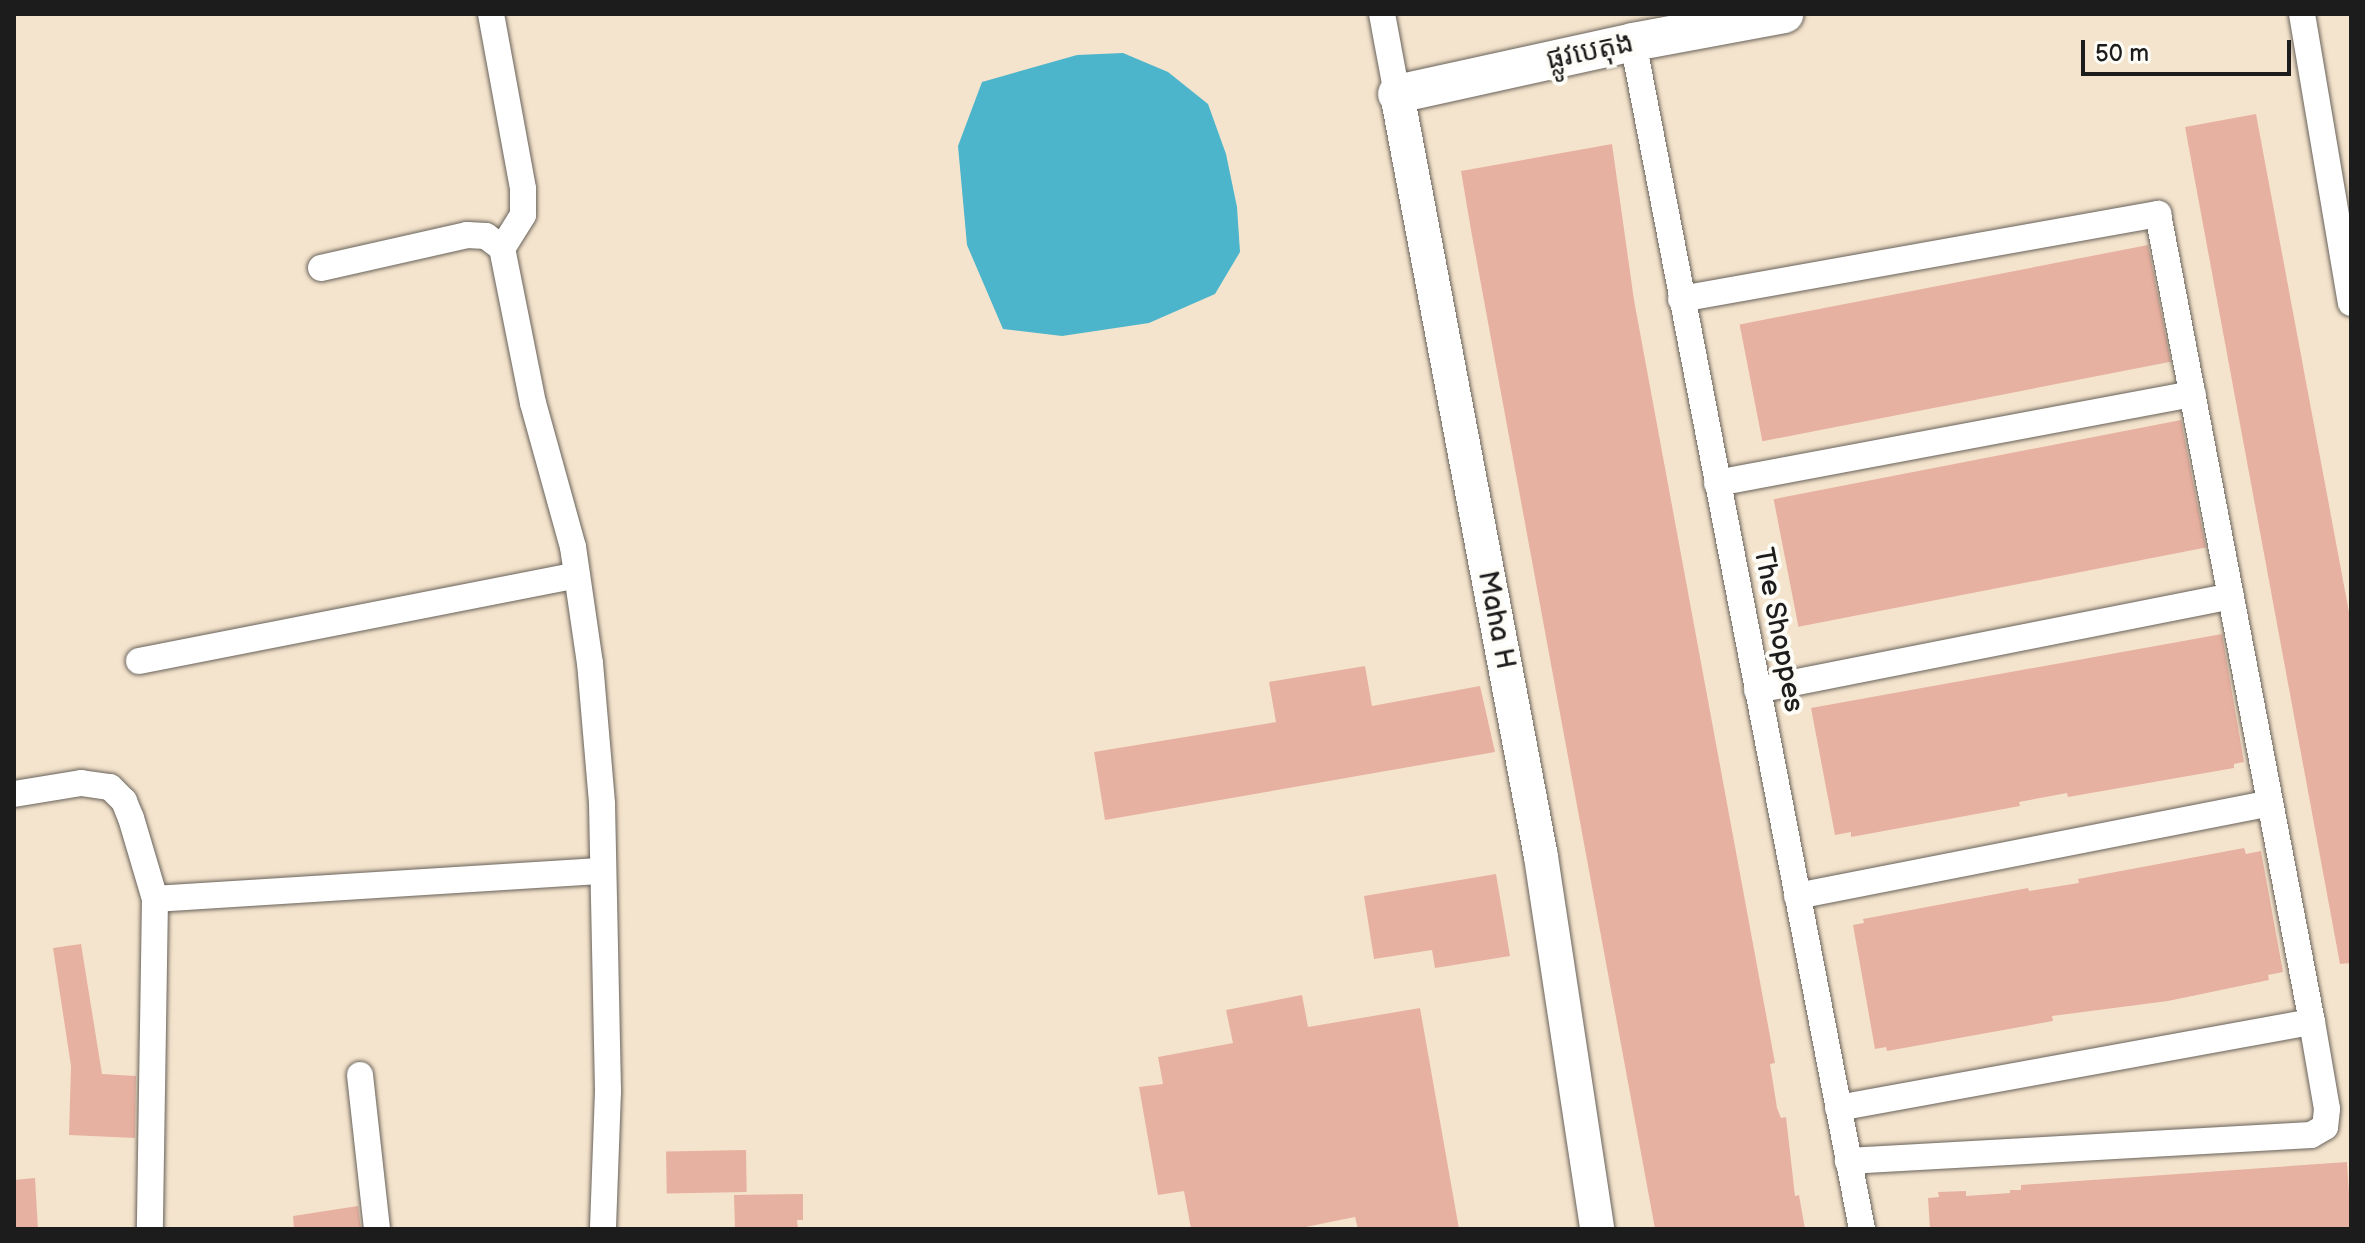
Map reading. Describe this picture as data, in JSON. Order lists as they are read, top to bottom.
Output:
{
  "streets": {
    "main road": ["ផ្លូវបេតុង"],
    "street": ["Maha H", "The Shoppes"]
  },
  "crossings": [
    ["ផ្លូវបេតុង", "Maha H"],
    ["ផ្លូវបេតុង", "The Shoppes"]
  ],
  "scale_bar": "50 m"
}
